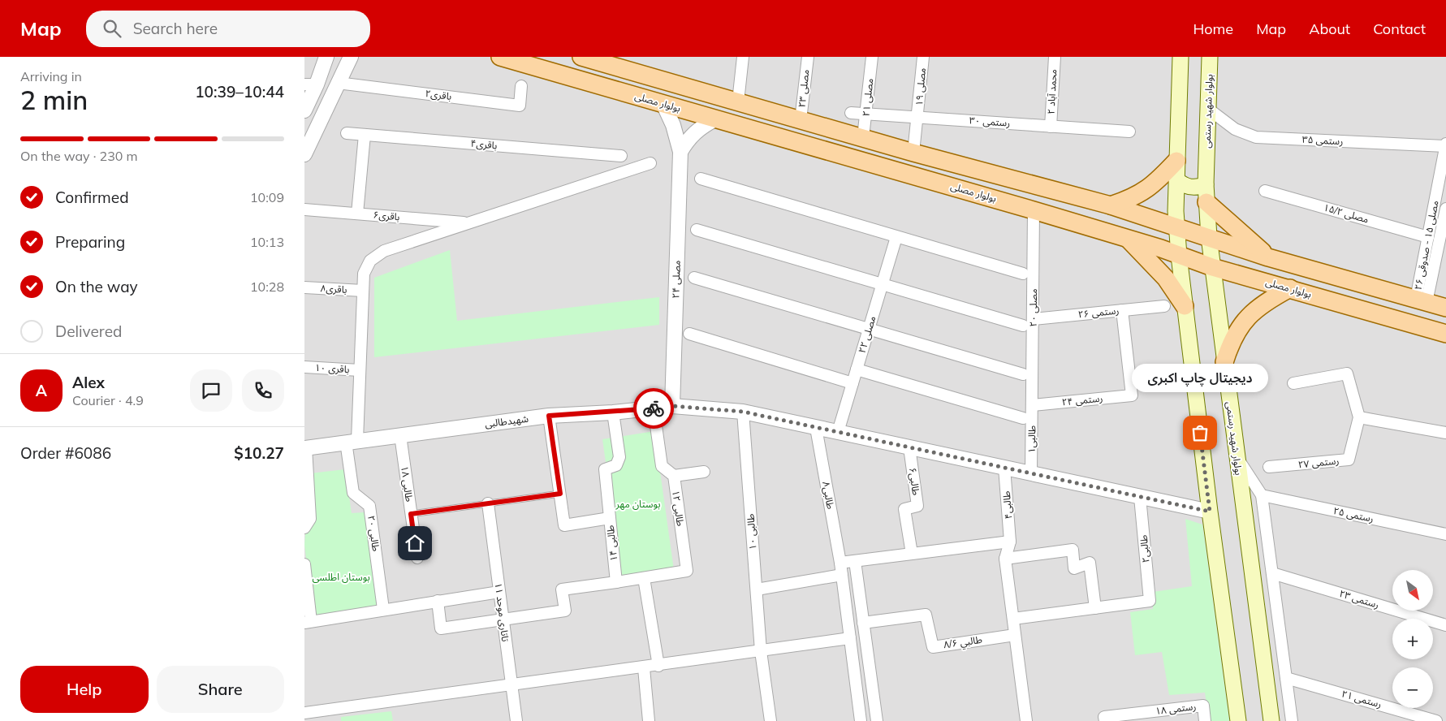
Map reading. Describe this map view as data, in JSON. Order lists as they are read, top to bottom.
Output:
{
  "streets": {
    "main road": ["بولوار مصلی", "بولوار شهید رستمی"],
    "street": [
      "مصلی ۱۹",
      "مصلی ۲۳",
      "محمد آباد ۲",
      "باقری۲",
      "مصلی ۲۱",
      "رستمی ۳۰",
      "رستمی ۳۵",
      "باقری۴",
      "مصلی ۱۵/۲",
      "باقری۶",
      "مصلی ۱۵ - صدوقی ۲۶",
      "مصلی ۲۴",
      "باقری۸",
      "مصلی ۲۰",
      "رستمی ۲۶",
      "مصلی ۲۲",
      "باقری ۱۰",
      "رستمی ۲۴",
      "شهیدطالبی",
      "طالبی۱",
      "رستمی ۲۷",
      "طالبی۶",
      "طالبی ۱۸",
      "طالبی۸",
      "طالبی۴",
      "طالبی ۱۲",
      "رستمی ۲۵",
      "طالبی ۱۰",
      "طالبی ۲۰",
      "طالبی ۱۴",
      "طالبی۲",
      "رستمی ۲۳",
      "تاتاری موحد ۱۱",
      "طالبي ۸/۶",
      "رستمی ۲۱",
      "رستمی ۱۸"
    ]
  },
  "crossings": [
    ["مصلی ۱۹", "رستمی ۳۰"],
    ["محمد آباد ۲", "رستمی ۳۰"],
    ["مصلی ۲۱", "رستمی ۳۰"],
    ["بولوار مصلی", "بولوار شهید رستمی"],
    ["بولوار مصلی", "مصلی ۲۰"],
    ["بولوار شهید رستمی", "رستمی ۳۵"],
    ["رستمی ۳۵", "مصلی ۱۵ - صدوقی ۲۶"],
    ["مصلی ۱۵/۲", "مصلی ۱۵ - صدوقی ۲۶"],
    ["باقری۶", "طالبی ۲۰"],
    ["مصلی ۲۴", "شهیدطالبی"],
    ["باقری۸", "طالبی ۲۰"],
    ["مصلی ۲۰", "رستمی ۲۶"],
    ["مصلی ۲۰", "رستمی ۲۴"],
    ["مصلی ۲۰", "طالبی۱"],
    ["رستمی ۲۶", "رستمی ۲۴"],
    ["مصلی ۲۲", "شهیدطالبی"],
    ["باقری ۱۰", "طالبی ۲۰"],
    ["رستمی ۲۴", "طالبی۱"],
    ["شهیدطالبی", "طالبی۱"],
    ["شهیدطالبی", "طالبی۶"],
    ["شهیدطالبی", "طالبی ۱۸"],
    ["شهیدطالبی", "طالبی۸"],
    ["شهیدطالبی", "طالبی۴"],
    ["شهیدطالبی", "طالبی ۱۲"],
    ["شهیدطالبی", "طالبی ۱۰"],
    ["شهیدطالبی", "طالبی ۲۰"],
    ["شهیدطالبی", "طالبی ۱۴"],
    ["شهیدطالبی", "طالبی۲"]
  ],
  "parks": ["بوستان مهر", "بوستان اطلسی"],
  "places": ["دیجیتال چاپ اکبری"],
  "north": "bottom right",
  "page": {
    "header": "Map",
    "search": "Search here",
    "nav": [
      "Home",
      "Map",
      "About",
      "Contact"
    ],
    "heading": ["2 min", "Arriving in", "10:39–10:44"],
    "panel": [
      "Alex",
      "Courier · 4.9",
      "Order #6086",
      "$10.27"
    ],
    "bar": "On the way · 230 m",
    "list": [
      ["Confirmed", "10:09"],
      ["Preparing", "10:13"],
      ["On the way", "10:28"],
      "Delivered"
    ],
    "bubble": "دیجیتال چاپ اکبری",
    "round": "A",
    "map_buttons": ["+", "−"],
    "buttons": ["Help", "Share"]
  }
}
